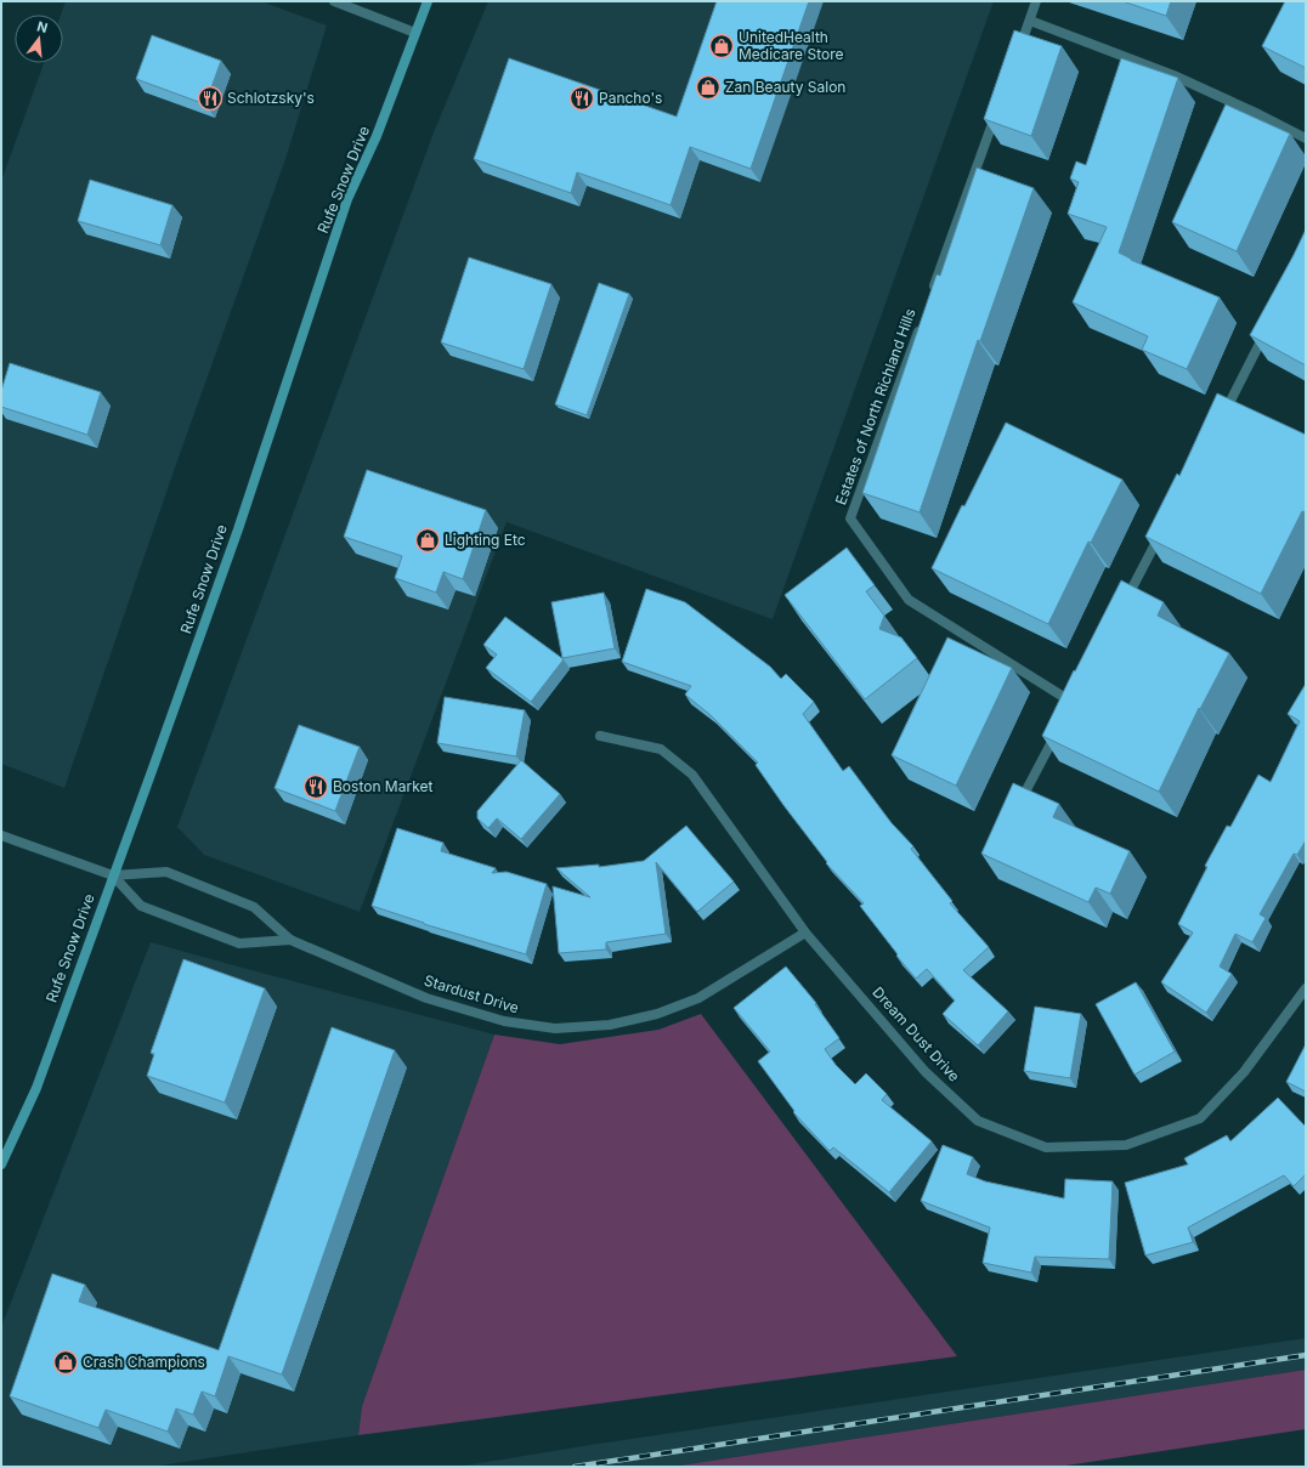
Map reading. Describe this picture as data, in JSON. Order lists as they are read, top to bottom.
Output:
{
  "streets": {
    "main road": ["Rufe Snow Drive"],
    "street": ["Estates of North Richland Hills", "Stardust Drive", "Dream Dust Drive"]
  },
  "crossings": [
    ["Rufe Snow Drive", "Stardust Drive"],
    ["Stardust Drive", "Dream Dust Drive"]
  ],
  "places": {
    "shop": [
      "UnitedHealth Medicare Store",
      "Zan Beauty Salon",
      "Lighting Etc",
      "Crash Champions"
    ],
    "restaurant": ["Schlotzsky's", "Pancho's", "Boston Market"]
  },
  "north": "top"
}
